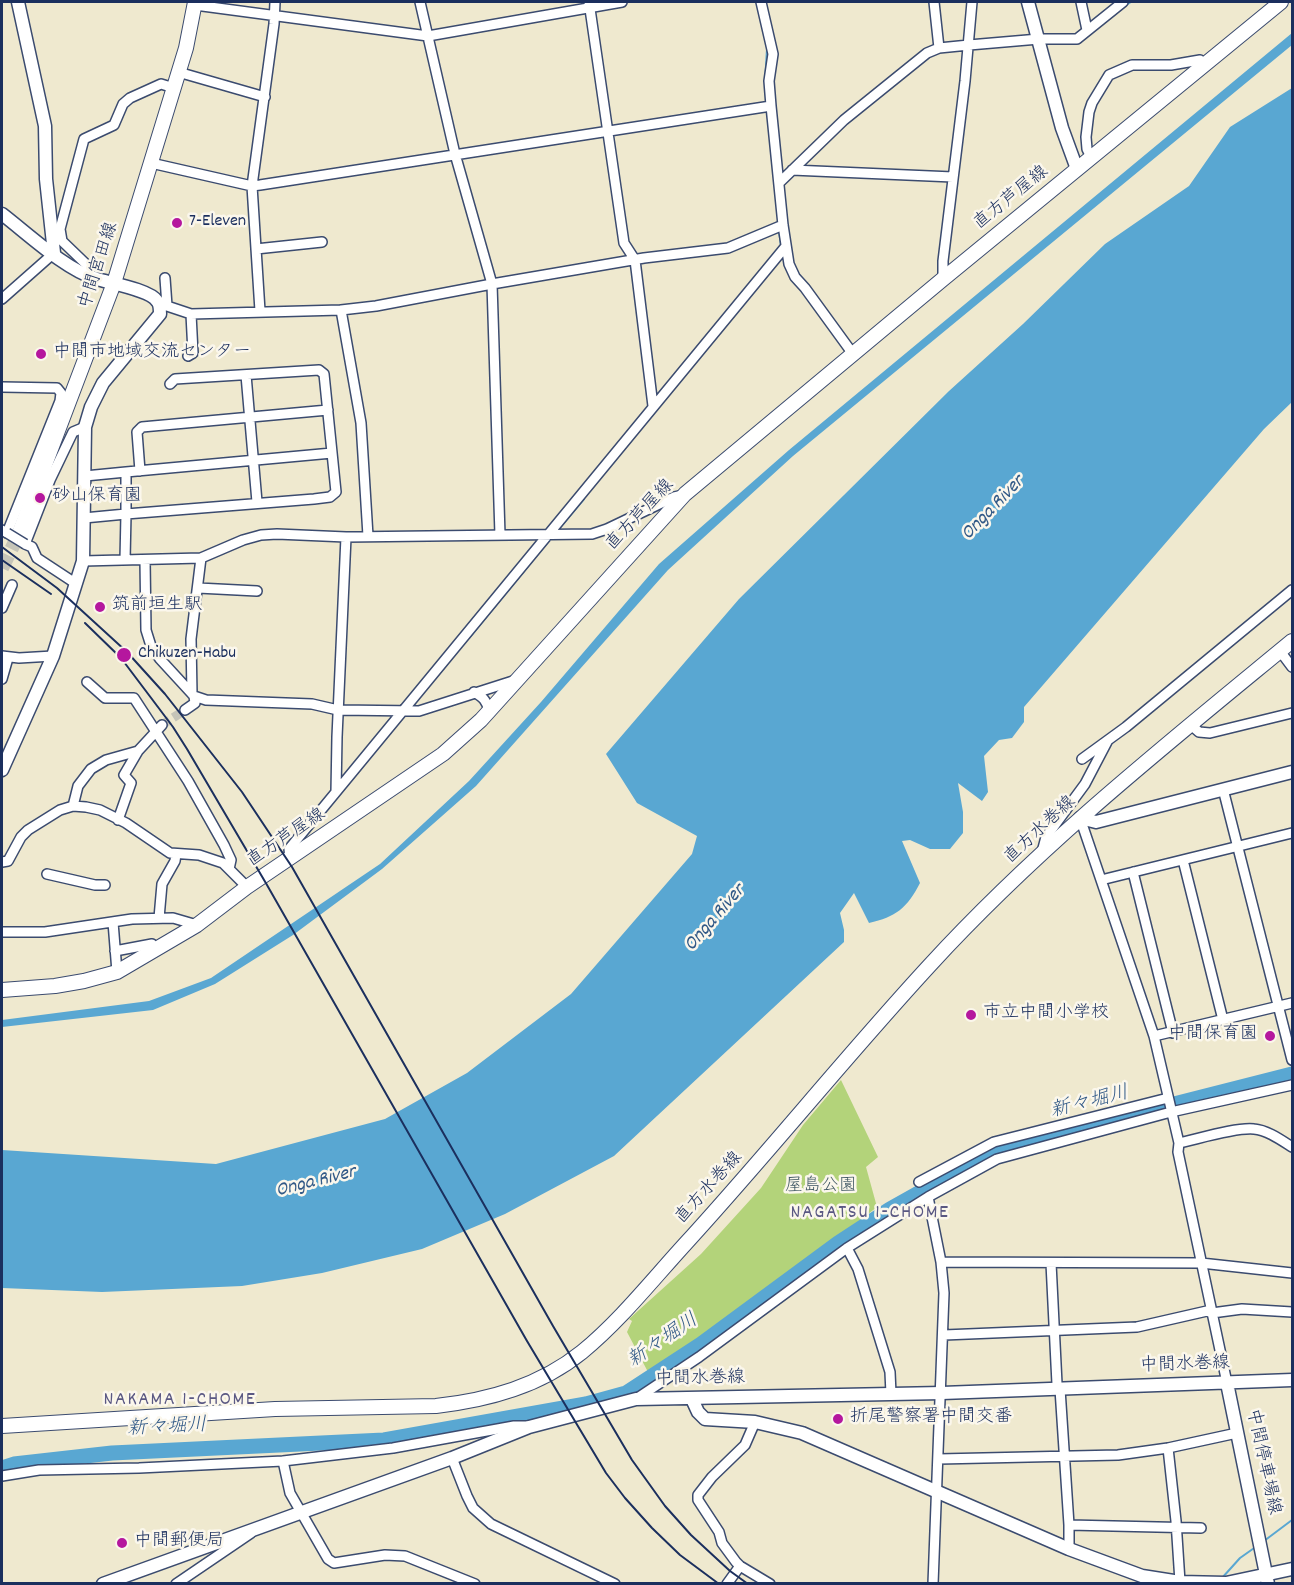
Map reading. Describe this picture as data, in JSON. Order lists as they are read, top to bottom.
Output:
{
  "streets": {
    "main road": ["直方芦屋線", "中間宮田線", "直方水巻線"],
    "street": ["中間水巻線", "中間停車場線"]
  },
  "crossings": [
    ["中間水巻線", "中間停車場線"]
  ],
  "districts": ["NAGATSU 1-CHOME", "NAKAMA 1-CHOME"],
  "water": ["Onga River", "新々堀川"],
  "parks": ["屋島公園"],
  "places": [
    "7-Eleven",
    "中間市地域交流センター",
    "砂山保育園",
    "筑前垣生駅",
    "Chikuzen-Habu",
    "市立中間小学校",
    "中間保育園",
    "折尾警察署中間交番",
    "中間郵便局"
  ]
}
